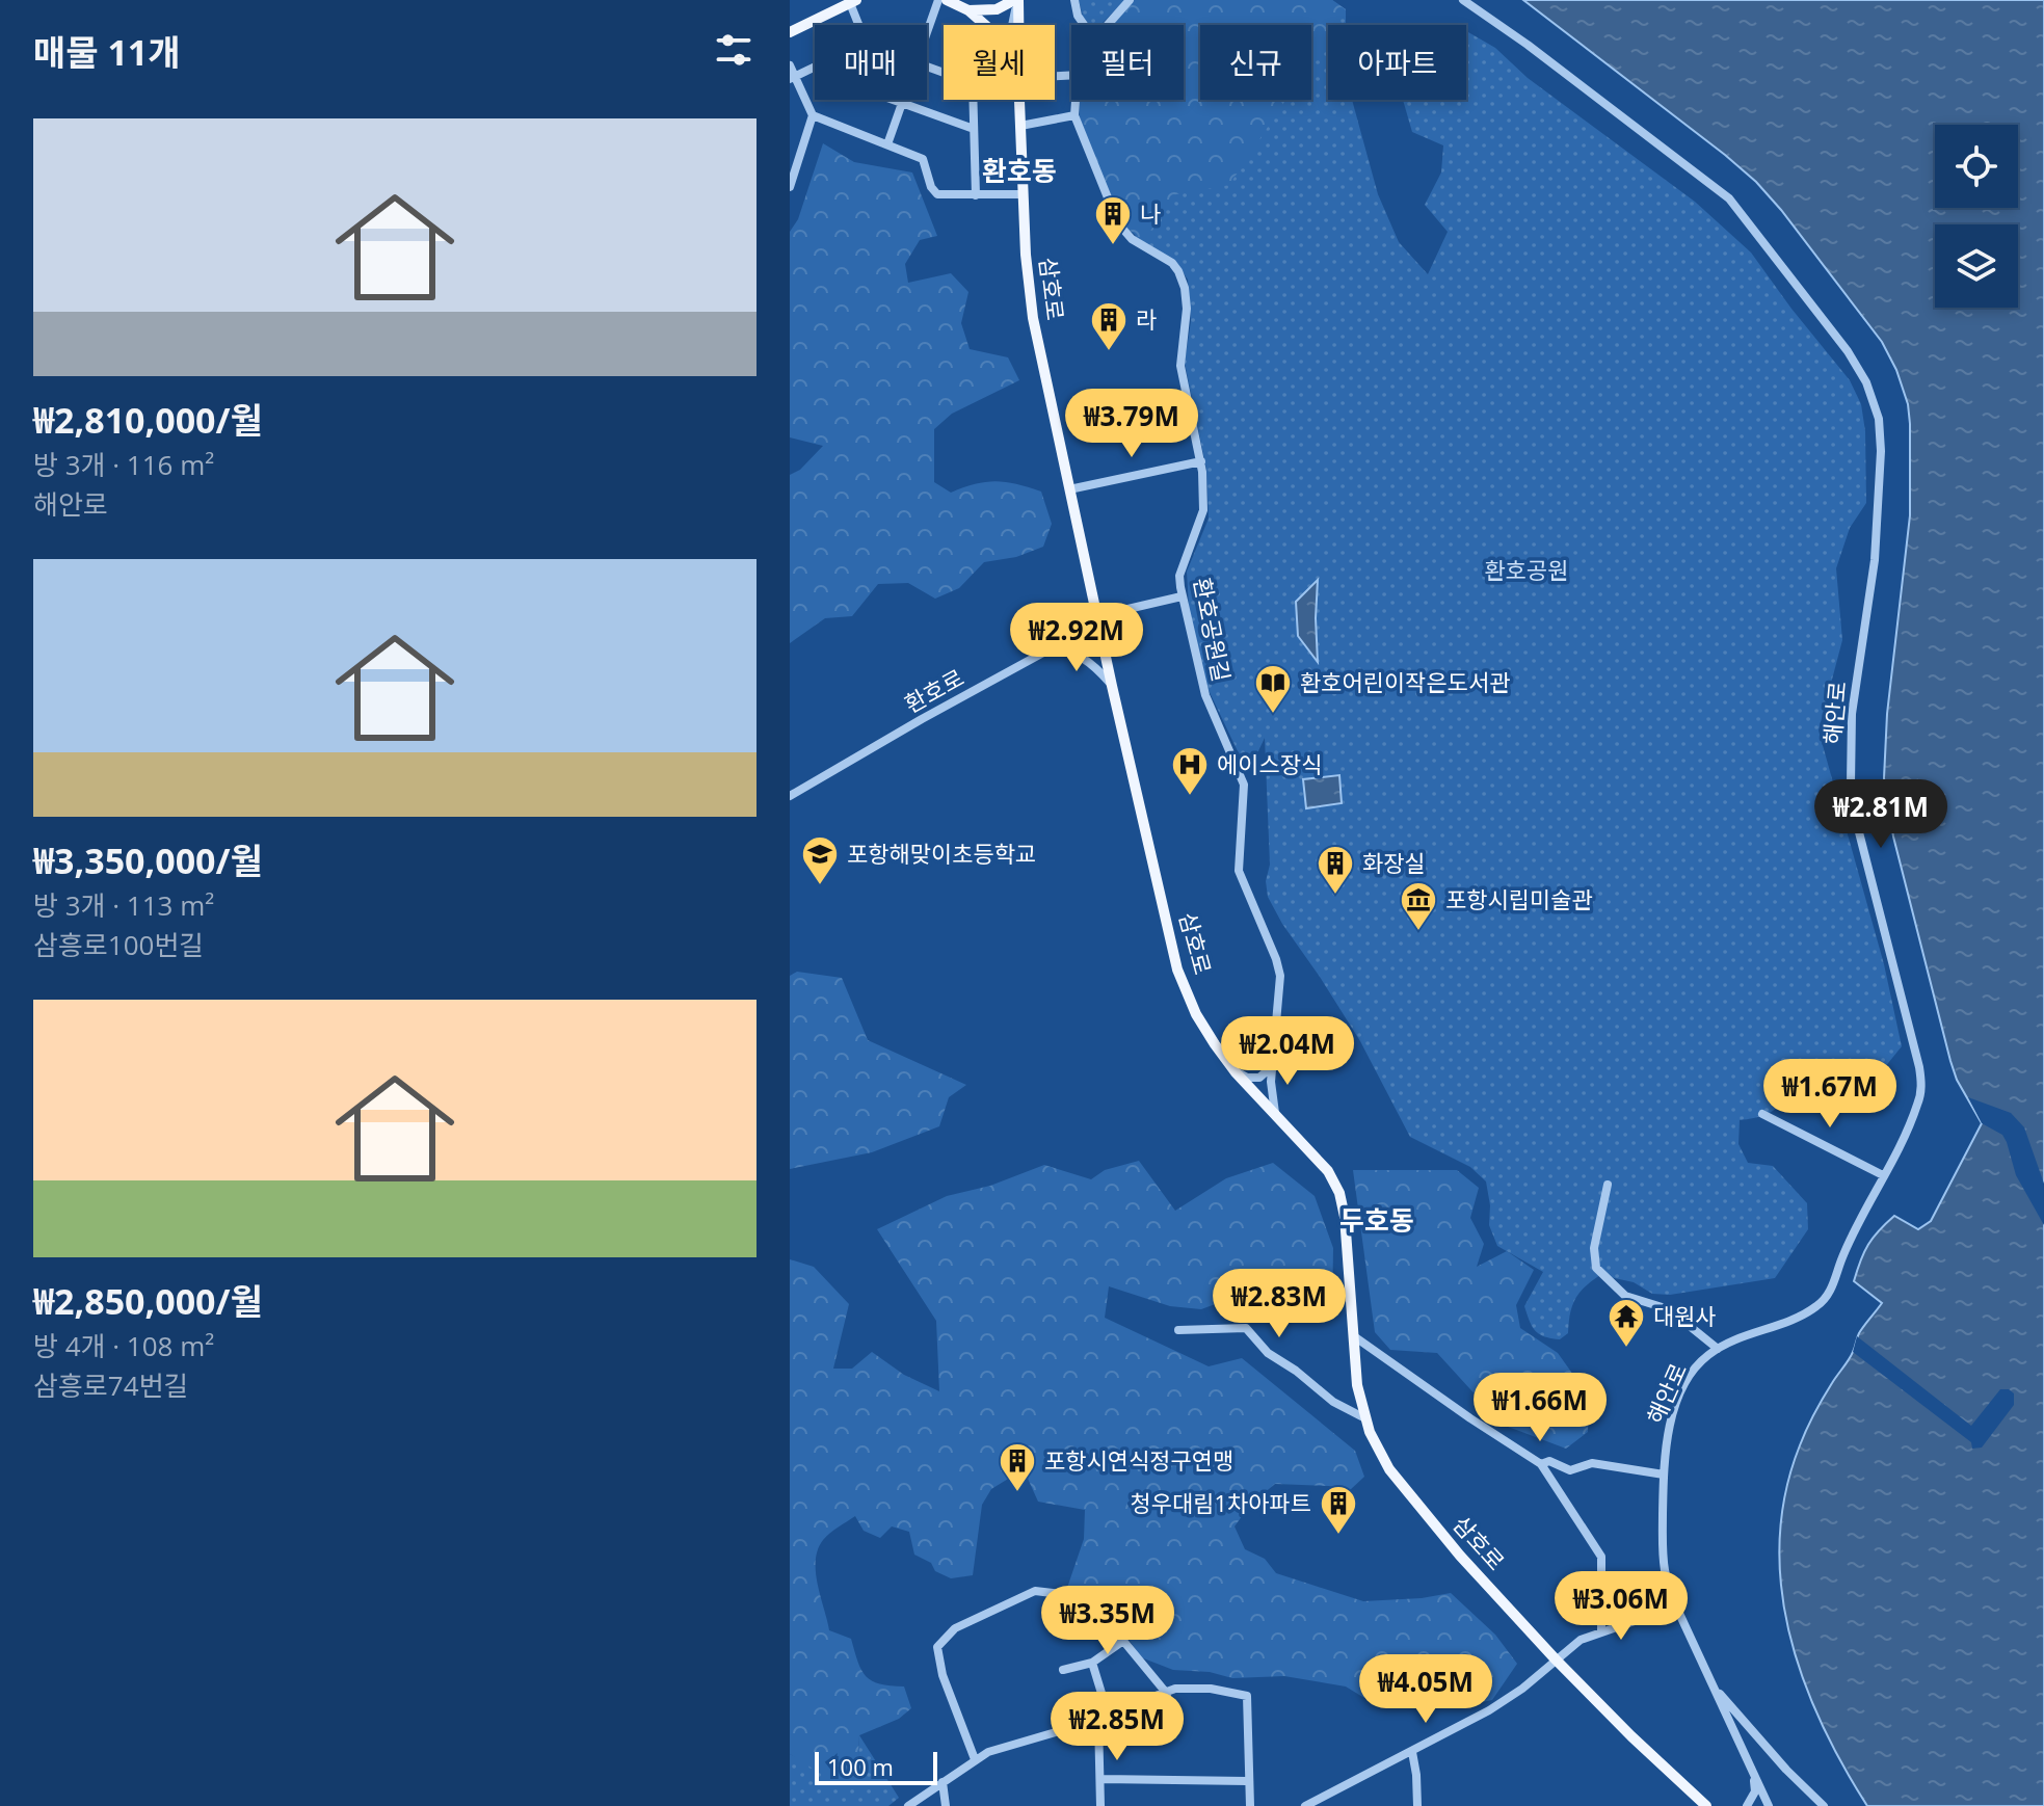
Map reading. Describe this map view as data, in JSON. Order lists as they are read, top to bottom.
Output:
{
  "streets": {
    "main road": ["삼호로"],
    "street": ["환호공원길", "환호로", "해안로"]
  },
  "crossings": [
    ["삼호로", "환호공원길"],
    ["삼호로", "환호로"],
    ["환호공원길", "환호로"]
  ],
  "districts": ["환호동", "두호동"],
  "parks": ["환호공원"],
  "places": {
    "building": [
      "나",
      "라",
      "화장실",
      "포항시연식정구연맹",
      "청우대림1차아파트"
    ],
    "library": ["환호어린이작은도서관"],
    "hospital": ["에이스장식"],
    "school or university": ["포항해맞이초등학교"],
    "museum": ["포항시립미술관"],
    "temple": ["대원사"]
  },
  "scale_bar": "100 m",
  "page": {
    "heading": "매물 11개",
    "chip": [
      "매매",
      "월세",
      "필터",
      "신규",
      "아파트"
    ],
    "list": [
      {
        "name": "₩2,810,000/월",
        "note": "방 3개 · 116 m² · 해안로"
      },
      {
        "name": "₩3,350,000/월",
        "note": "방 3개 · 113 m² · 삼흥로100번길"
      },
      {
        "name": "₩2,850,000/월",
        "note": "방 4개 · 108 m² · 삼흥로74번길"
      }
    ],
    "price": [
      "₩3.79M",
      "₩2.92M",
      "₩2.81M",
      "₩2.04M",
      "₩1.67M",
      "₩2.83M",
      "₩1.66M",
      "₩3.06M",
      "₩3.35M",
      "₩4.05M",
      "₩2.85M"
    ],
    "scale": "100 m"
  }
}
